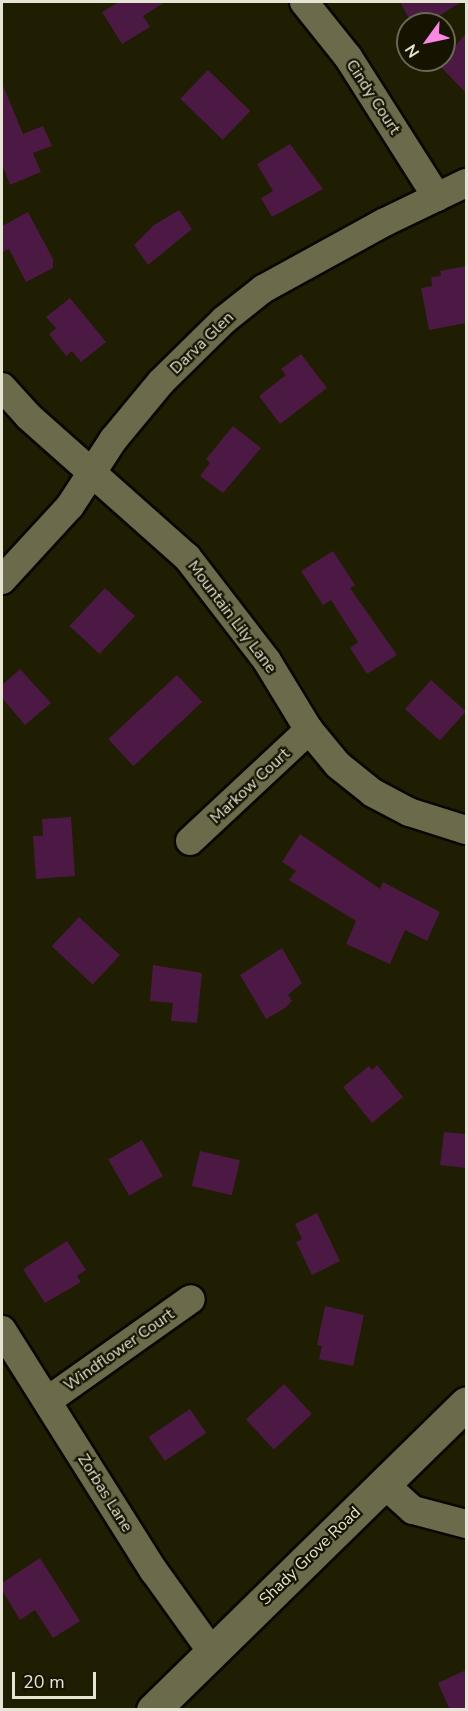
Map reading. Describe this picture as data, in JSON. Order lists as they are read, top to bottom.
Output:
{
  "streets": {
    "main road": ["Shady Grove Road"],
    "street": [
      "Cindy Court",
      "Darva Glen",
      "Mountain Lily Lane",
      "Markow Court",
      "Windflower Court",
      "Zorbas Lane"
    ]
  },
  "crossings": [
    ["Cindy Court", "Darva Glen"],
    ["Darva Glen", "Mountain Lily Lane"],
    ["Mountain Lily Lane", "Markow Court"],
    ["Windflower Court", "Zorbas Lane"],
    ["Zorbas Lane", "Shady Grove Road"]
  ],
  "scale_bar": "20 m",
  "north": "bottom left"
}
